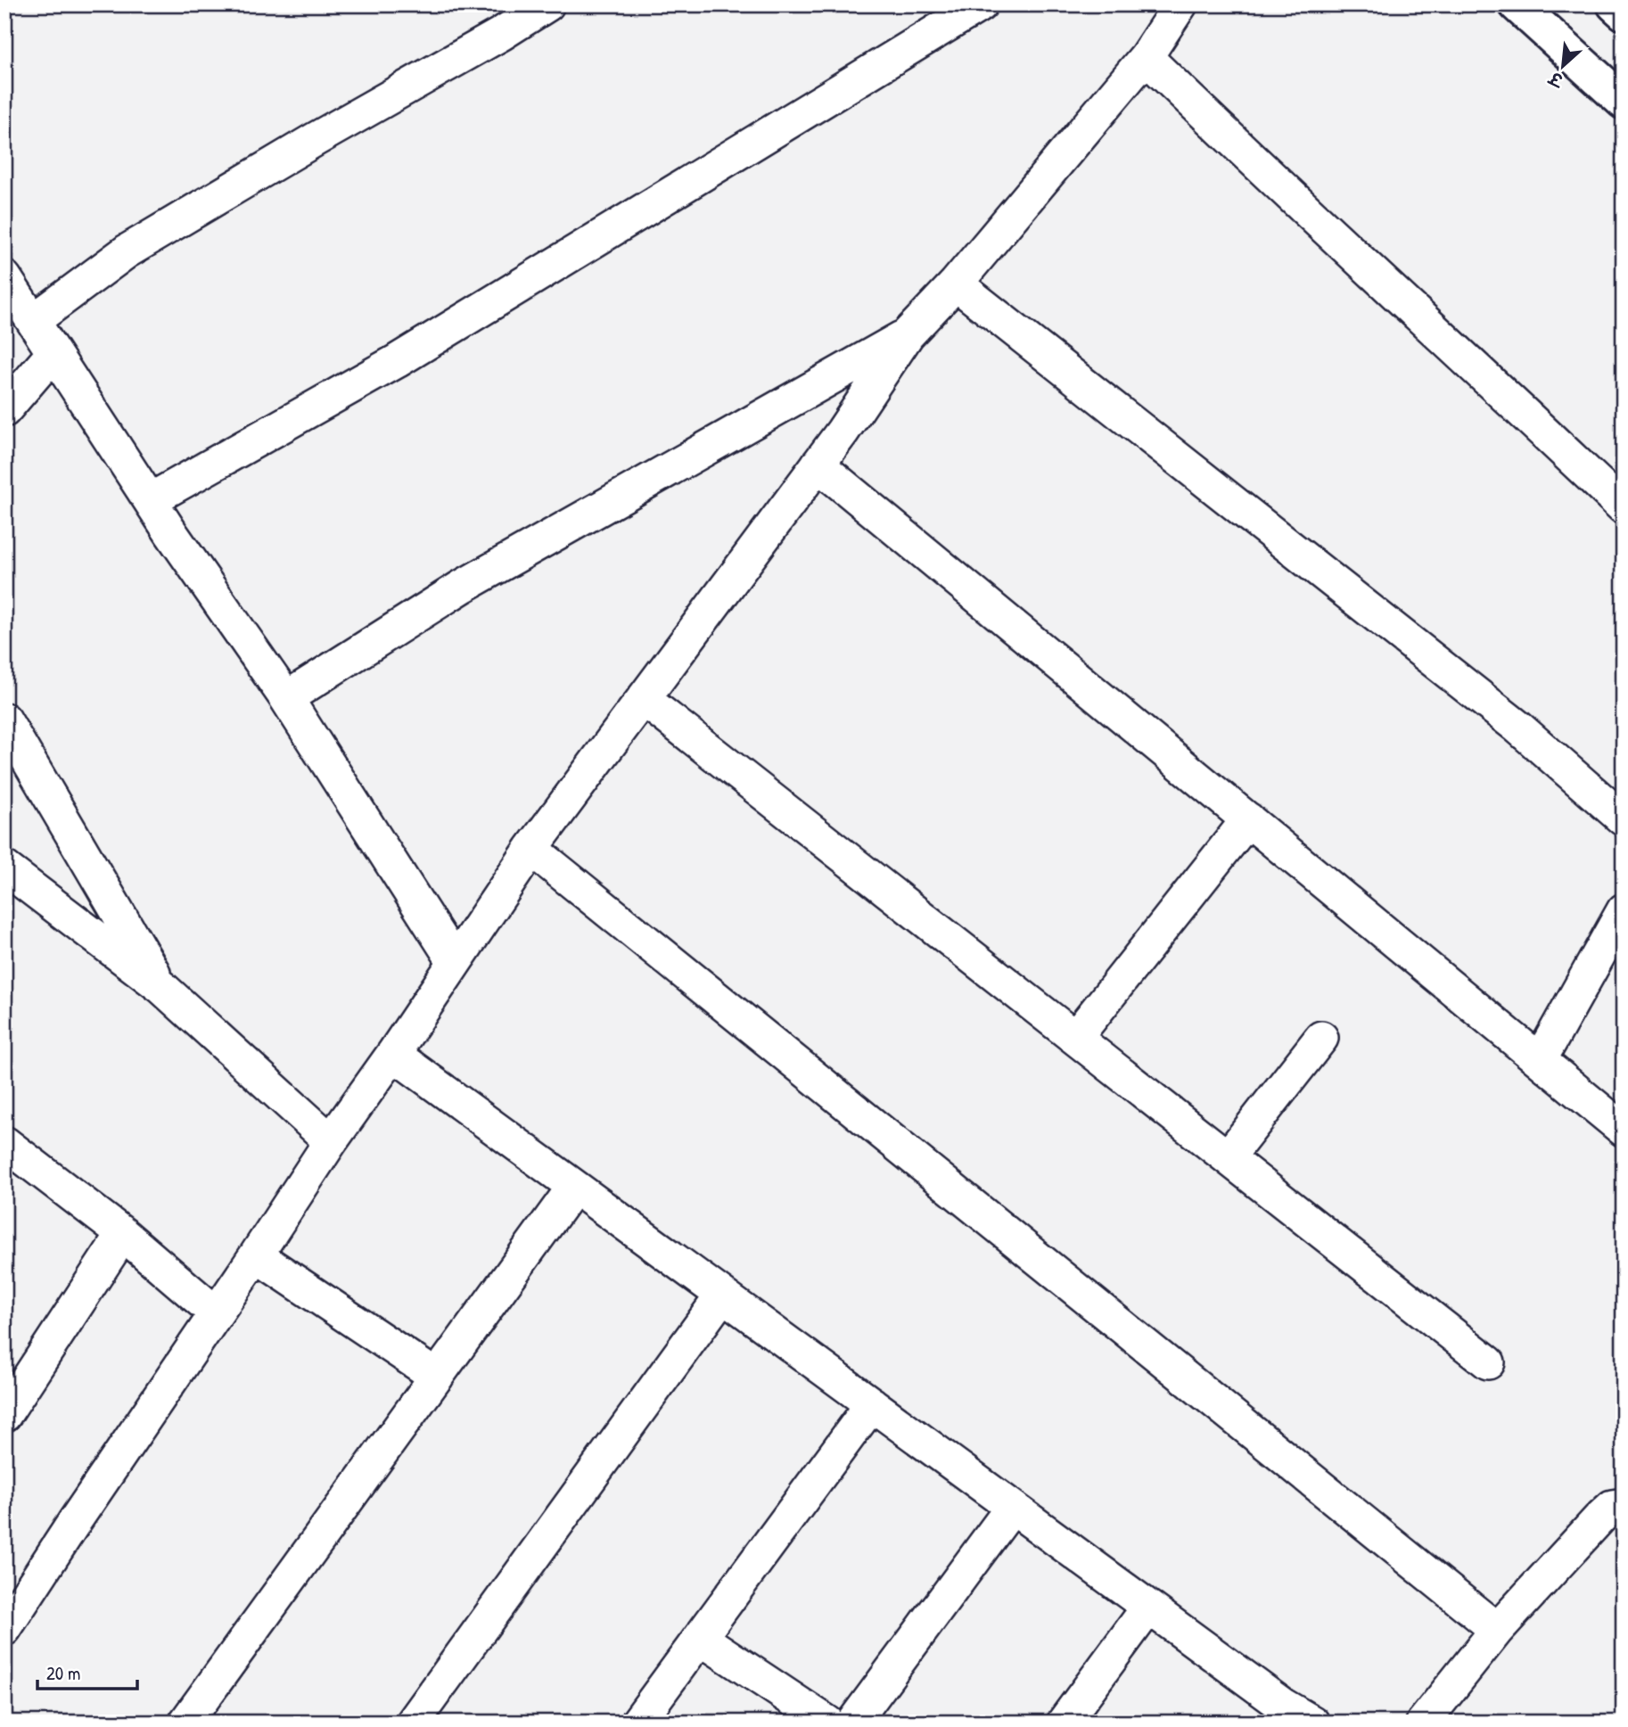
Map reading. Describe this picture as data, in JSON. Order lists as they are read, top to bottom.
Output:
{
  "scale_bar": "20 m",
  "north": "bottom left"
}
